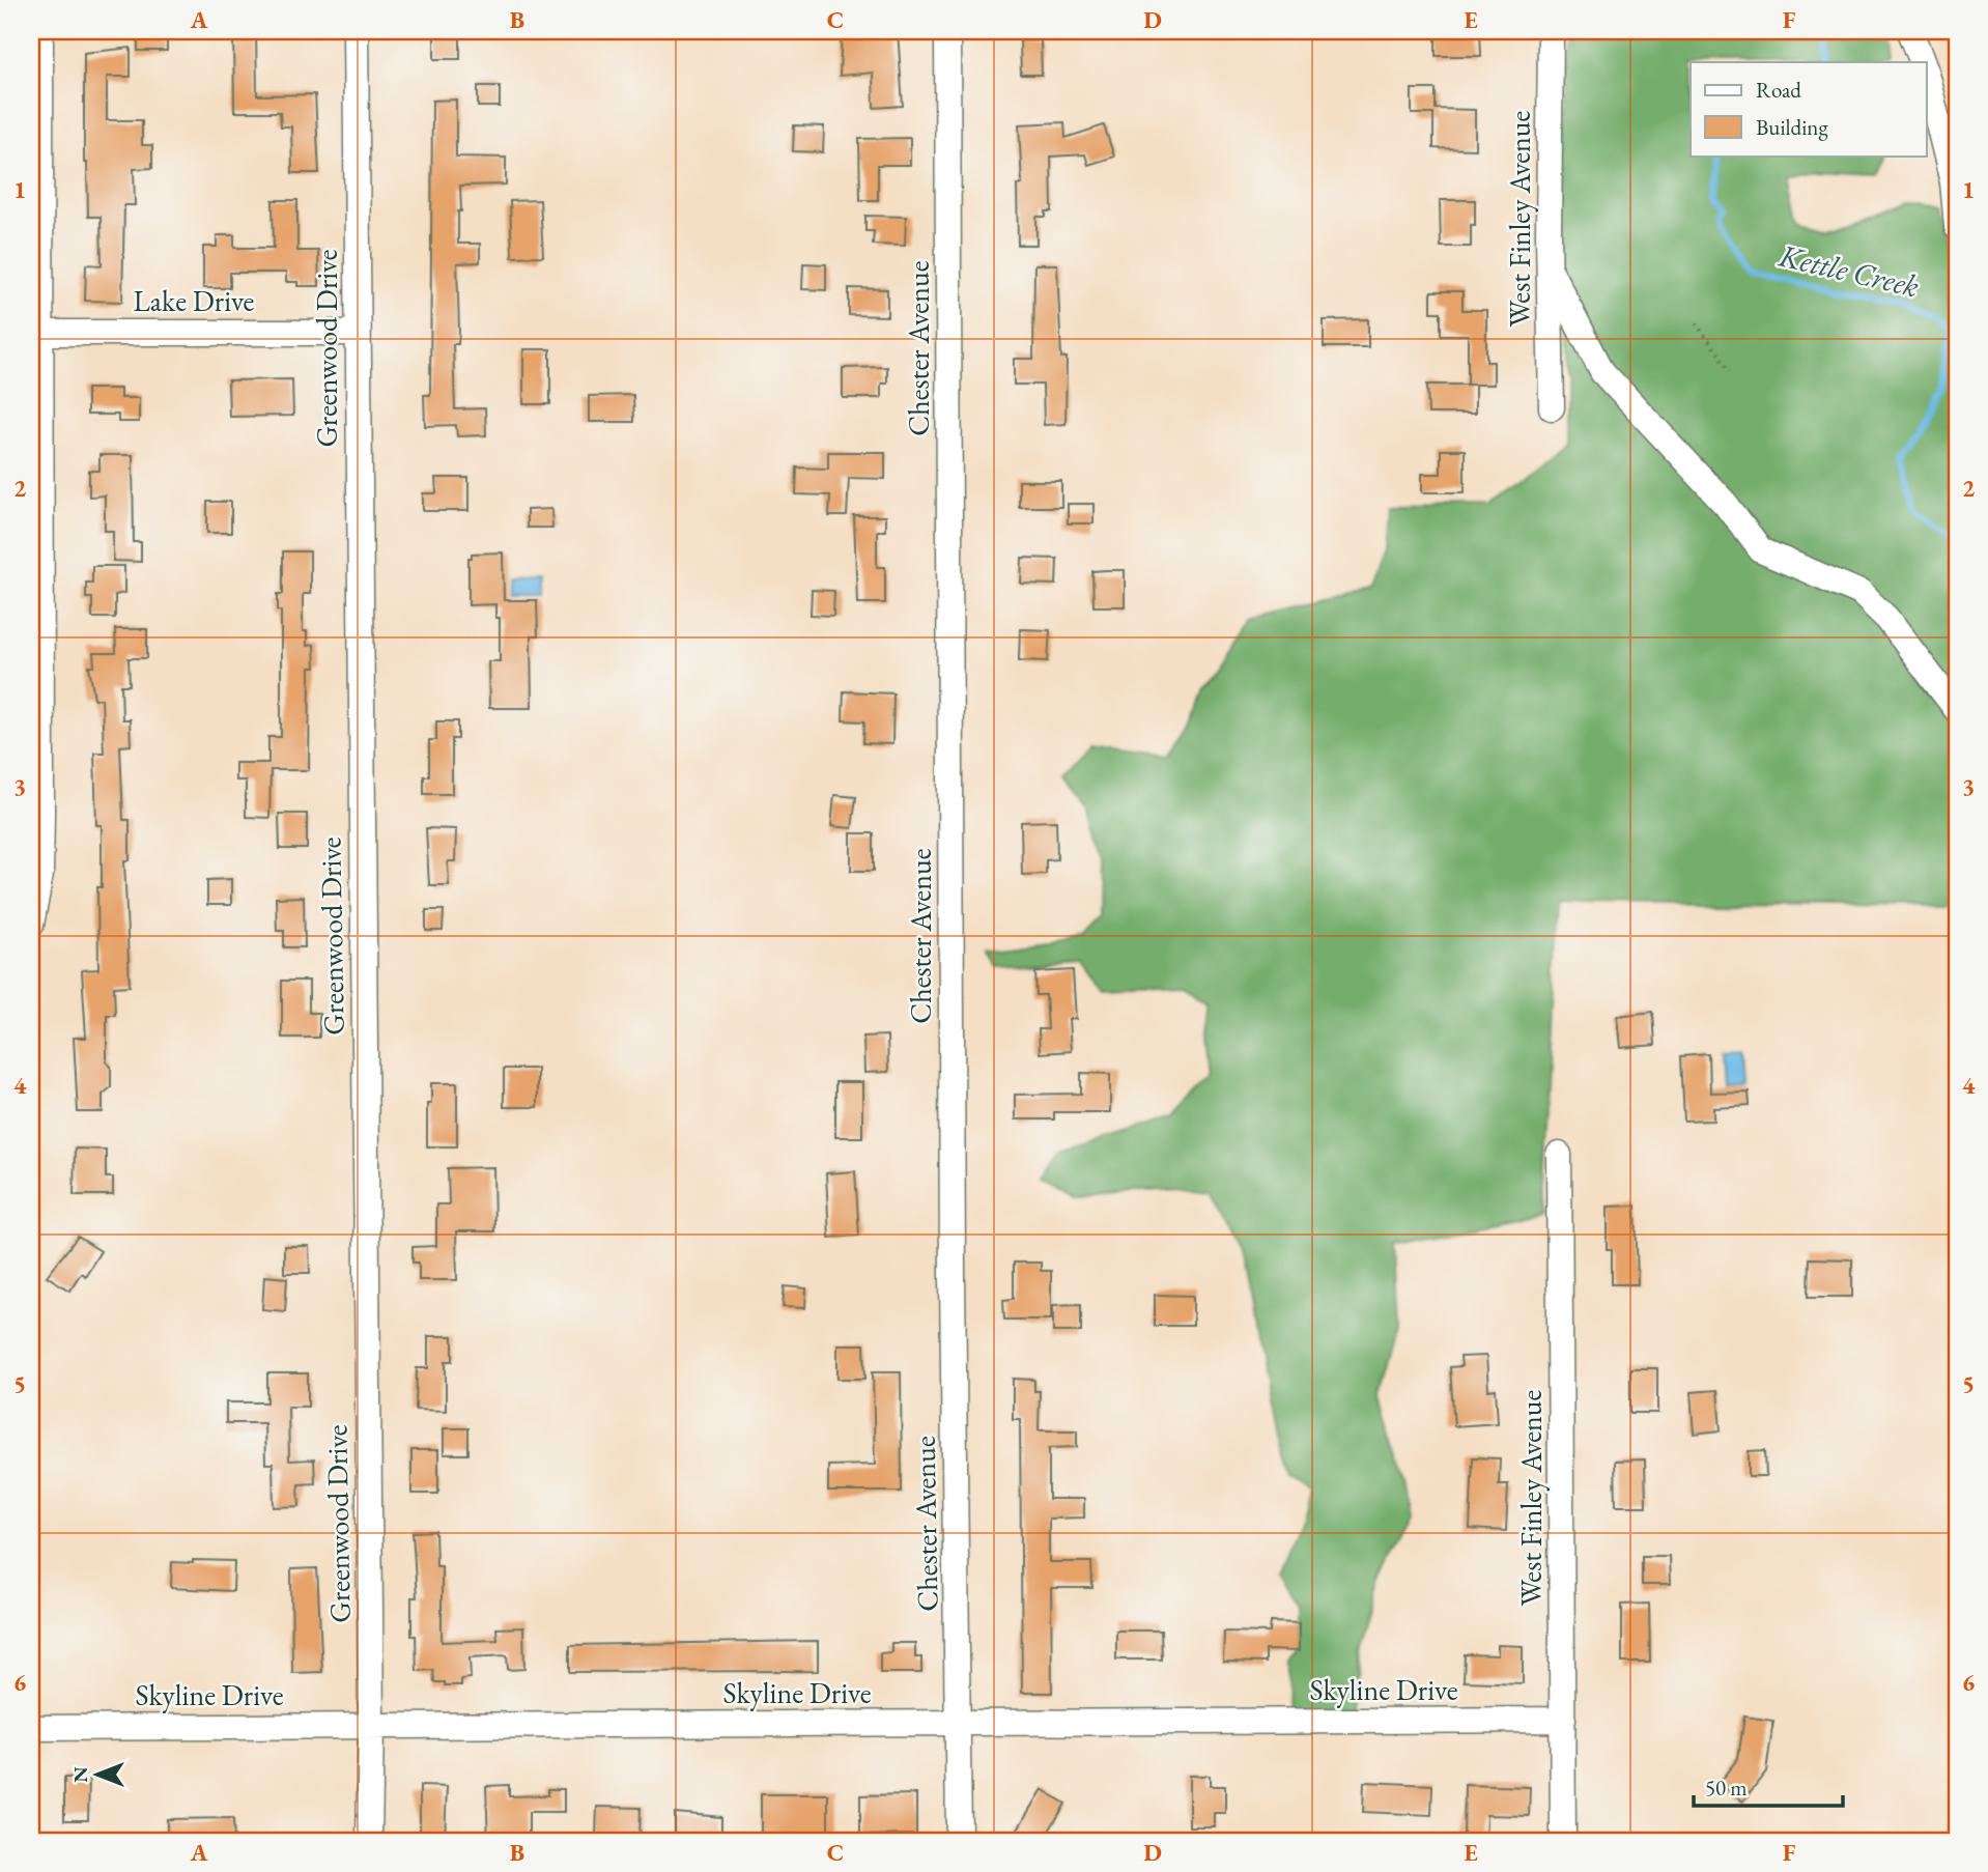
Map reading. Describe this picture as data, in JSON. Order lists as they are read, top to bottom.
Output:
{
  "streets": {
    "street": [
      "West Finley Avenue",
      "Lake Drive",
      "Greenwood Drive",
      "Chester Avenue",
      "Skyline Drive"
    ]
  },
  "crossings": [
    ["West Finley Avenue", "Skyline Drive"],
    ["Lake Drive", "Greenwood Drive"],
    ["Greenwood Drive", "Skyline Drive"],
    ["Chester Avenue", "Skyline Drive"]
  ],
  "water": ["Kettle Creek"],
  "legend": ["Road", "Building"],
  "scale_bar": "50 m",
  "north": "left",
  "grid": {
    "columns": [
      "A",
      "B",
      "C",
      "D",
      "E",
      "F"
    ],
    "rows": [
      "1",
      "2",
      "3",
      "4",
      "5",
      "6"
    ]
  }
}
